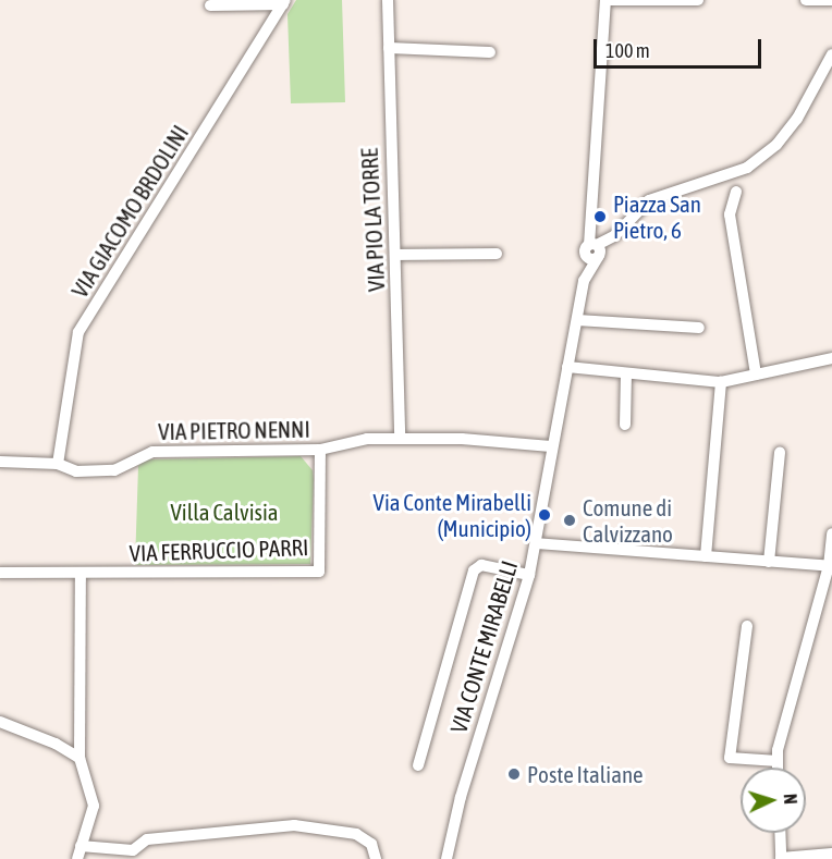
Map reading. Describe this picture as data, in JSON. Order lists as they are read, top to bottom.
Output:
{
  "streets": {
    "street": [
      "VIA GIACOMO BRDOLINI",
      "VIA PIO LA TORRE",
      "VIA PIETRO NENNI",
      "VIA FERRUCCIO PARRI",
      "VIA CONTE MIRABELLI"
    ]
  },
  "crossings": [
    ["VIA GIACOMO BRDOLINI", "VIA PIETRO NENNI"],
    ["VIA PIO LA TORRE", "VIA PIETRO NENNI"],
    ["VIA PIETRO NENNI", "VIA FERRUCCIO PARRI"],
    ["VIA PIETRO NENNI", "VIA CONTE MIRABELLI"]
  ],
  "parks": ["Villa Calvisia"],
  "places": [
    "Piazza San Pietro, 6",
    "Via Conte Mirabelli (Municipio)",
    "Comune di Calvizzano",
    "Poste Italiane"
  ],
  "scale_bar": "100 m",
  "north": "right"
}
